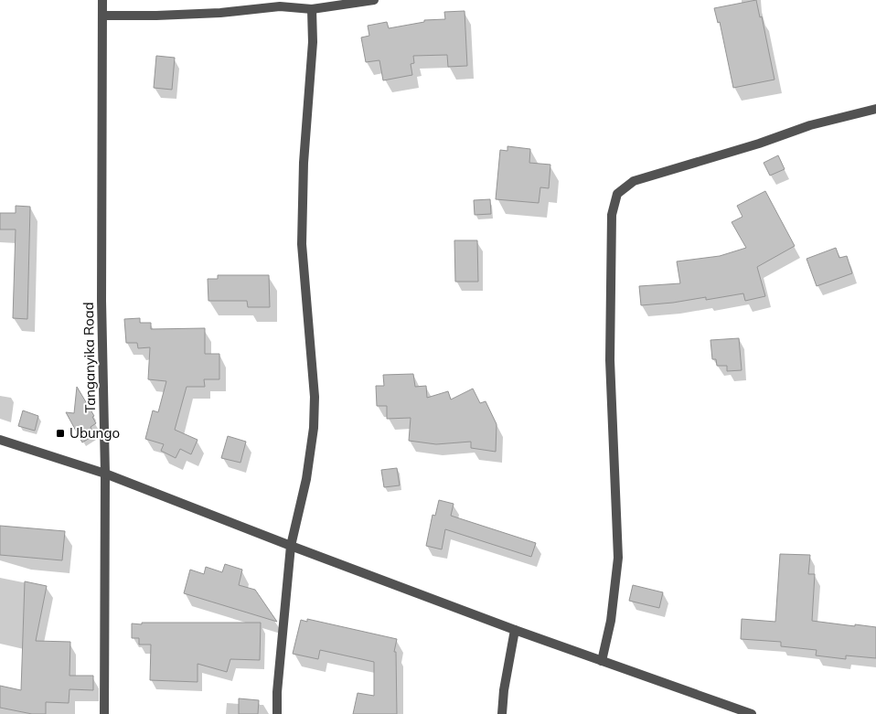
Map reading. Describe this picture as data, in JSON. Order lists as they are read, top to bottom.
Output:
{
  "streets": {
    "street": ["Tanganyika Road"]
  },
  "places": {
    "transit": ["Ubungo"]
  }
}
